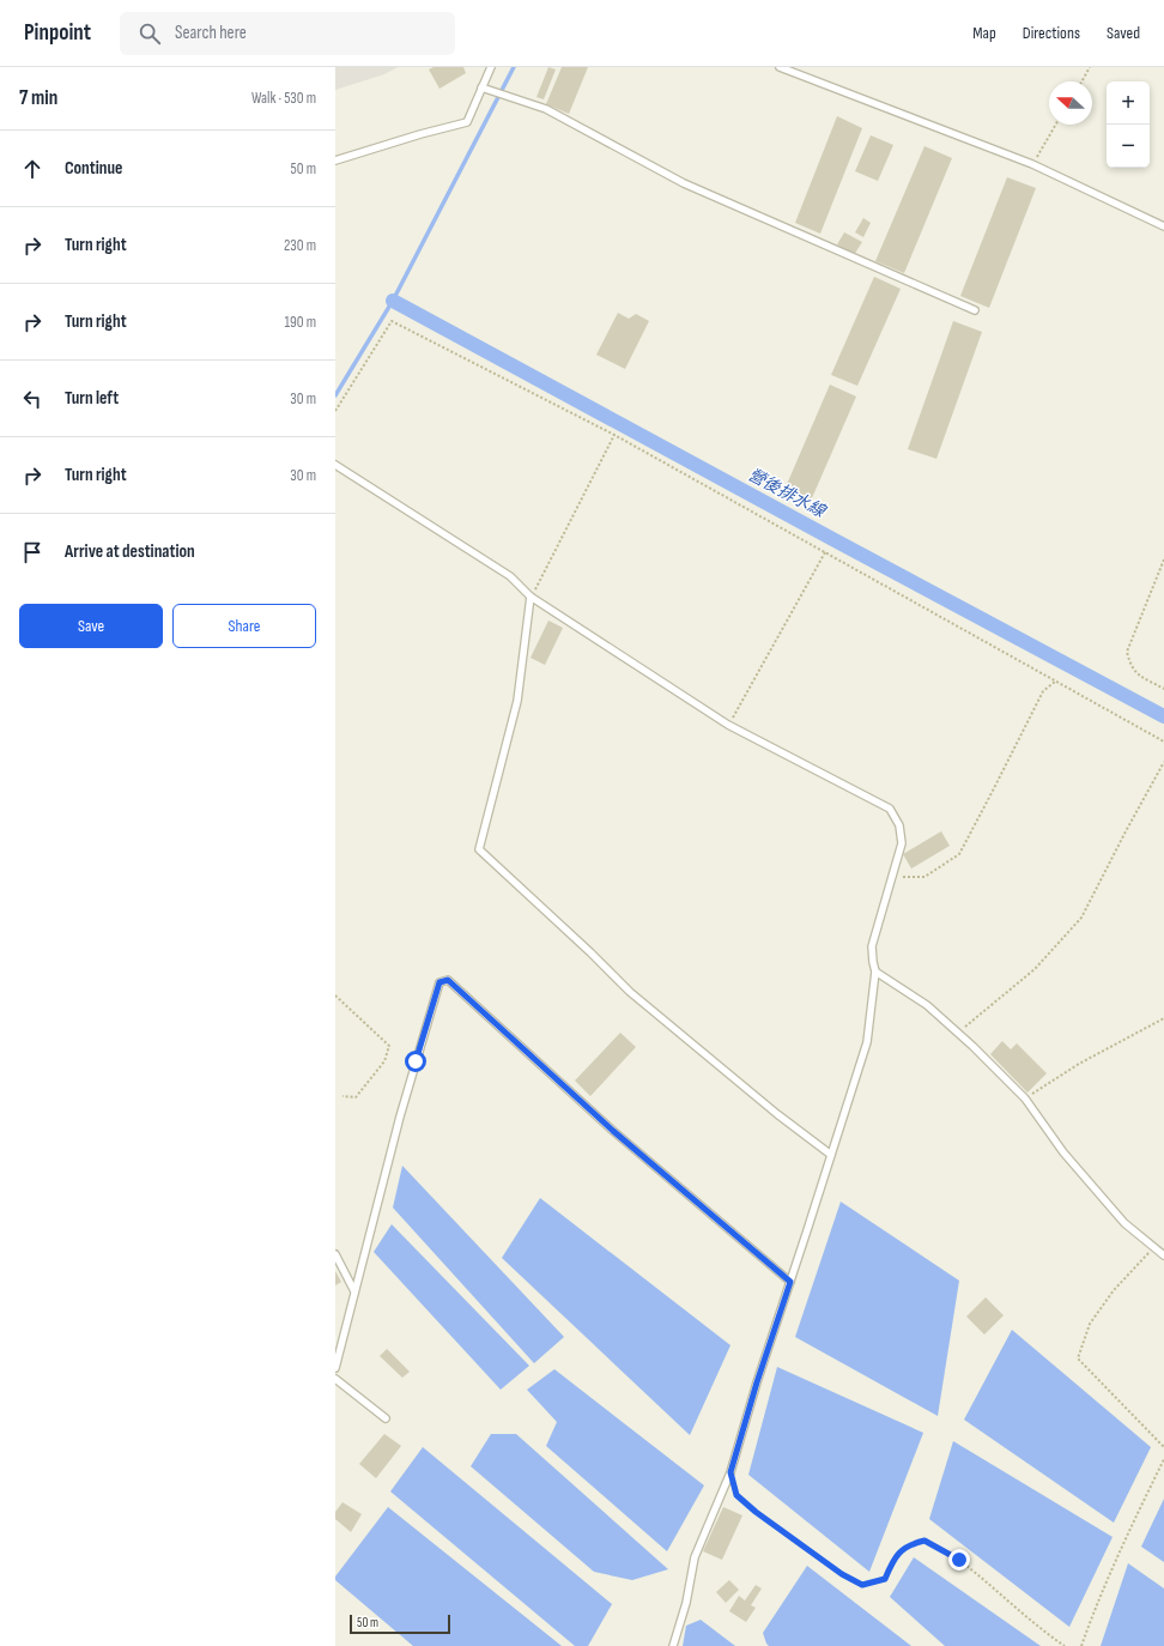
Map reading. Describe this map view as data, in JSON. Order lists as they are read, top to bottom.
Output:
{
  "water": ["營後排水線"],
  "scale_bar": "50 m",
  "north": "left",
  "page": {
    "header": "Pinpoint",
    "search": "Search here",
    "nav": ["Map", "Directions", "Saved"],
    "heading": ["7 min", "Walk · 530 m"],
    "map_buttons": ["+", "−"],
    "list": [
      ["Continue", "50 m"],
      ["Turn right", "230 m"],
      ["Turn right", "190 m"],
      ["Turn left", "30 m"],
      ["Turn right", "30 m"],
      "Arrive at destination"
    ],
    "buttons": ["Save", "Share"],
    "scale": "50 m"
  }
}
